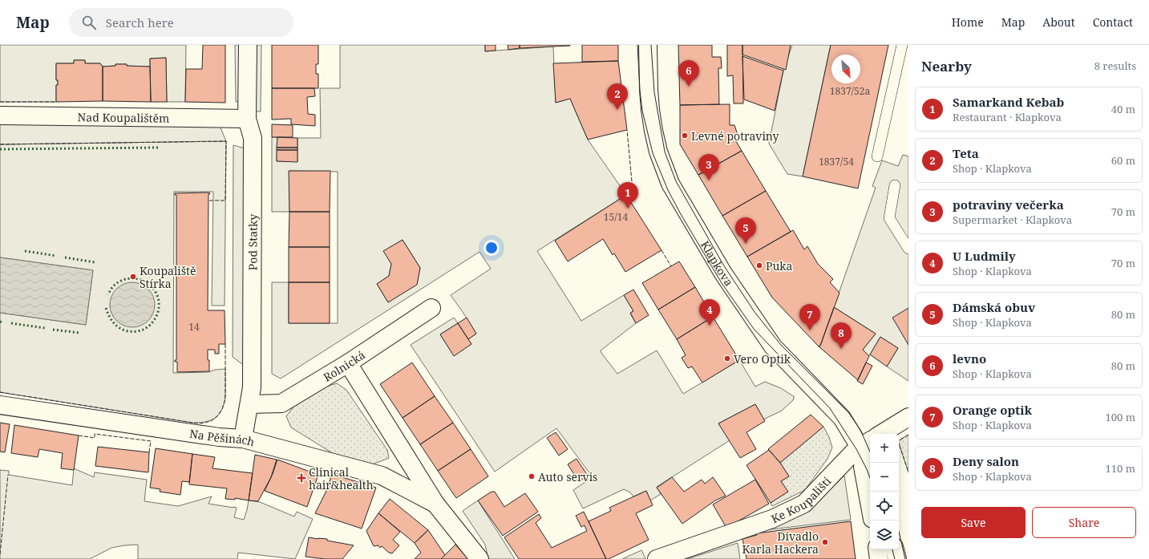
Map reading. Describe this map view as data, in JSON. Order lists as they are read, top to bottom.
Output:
{
  "streets": {
    "street": [
      "Nad Koupalištěm",
      "Pod Statky",
      "Klapkova",
      "Rolnická",
      "Na Pěšinách",
      "Ke Koupališti"
    ]
  },
  "crossings": [
    ["Nad Koupalištěm", "Pod Statky"],
    ["Pod Statky", "Rolnická"],
    ["Pod Statky", "Na Pěšinách"],
    ["Klapkova", "Ke Koupališti"],
    ["Rolnická", "Na Pěšinách"]
  ],
  "places": {
    "other": [
      "Levné potraviny",
      "Puka",
      "Koupaliště Stírka",
      "Vero Optik",
      "Auto servis",
      "Divadlo Karla Hackera"
    ],
    "health": ["Clinical hair&health"]
  },
  "house_numbers": [
    "1837/52a",
    "1837/54",
    "15/14",
    "14"
  ],
  "north": "bottom right",
  "page": {
    "header": "Map",
    "search": "Search here",
    "nav": [
      "Home",
      "Map",
      "About",
      "Contact"
    ],
    "heading": ["Nearby", "8 results"],
    "pins": [
      "6",
      "2",
      "3",
      "1",
      "5",
      "4",
      "7",
      "8"
    ],
    "list": [
      {
        "mark": "1",
        "name": "Samarkand Kebab",
        "note": "Restaurant · Klapkova",
        "value": "40 m"
      },
      {
        "mark": "2",
        "name": "Teta",
        "note": "Shop · Klapkova",
        "value": "60 m"
      },
      {
        "mark": "3",
        "name": "potraviny večerka",
        "note": "Supermarket · Klapkova",
        "value": "70 m"
      },
      {
        "mark": "4",
        "name": "U Ludmily",
        "note": "Shop · Klapkova",
        "value": "70 m"
      },
      {
        "mark": "5",
        "name": "Dámská obuv",
        "note": "Shop · Klapkova",
        "value": "80 m"
      },
      {
        "mark": "6",
        "name": "levno",
        "note": "Shop · Klapkova",
        "value": "80 m"
      },
      {
        "mark": "7",
        "name": "Orange optik",
        "note": "Shop · Klapkova",
        "value": "100 m"
      },
      {
        "mark": "8",
        "name": "Deny salon",
        "note": "Shop · Klapkova",
        "value": "110 m"
      }
    ],
    "map_buttons": ["+", "−"],
    "buttons": ["Save", "Share"]
  }
}
